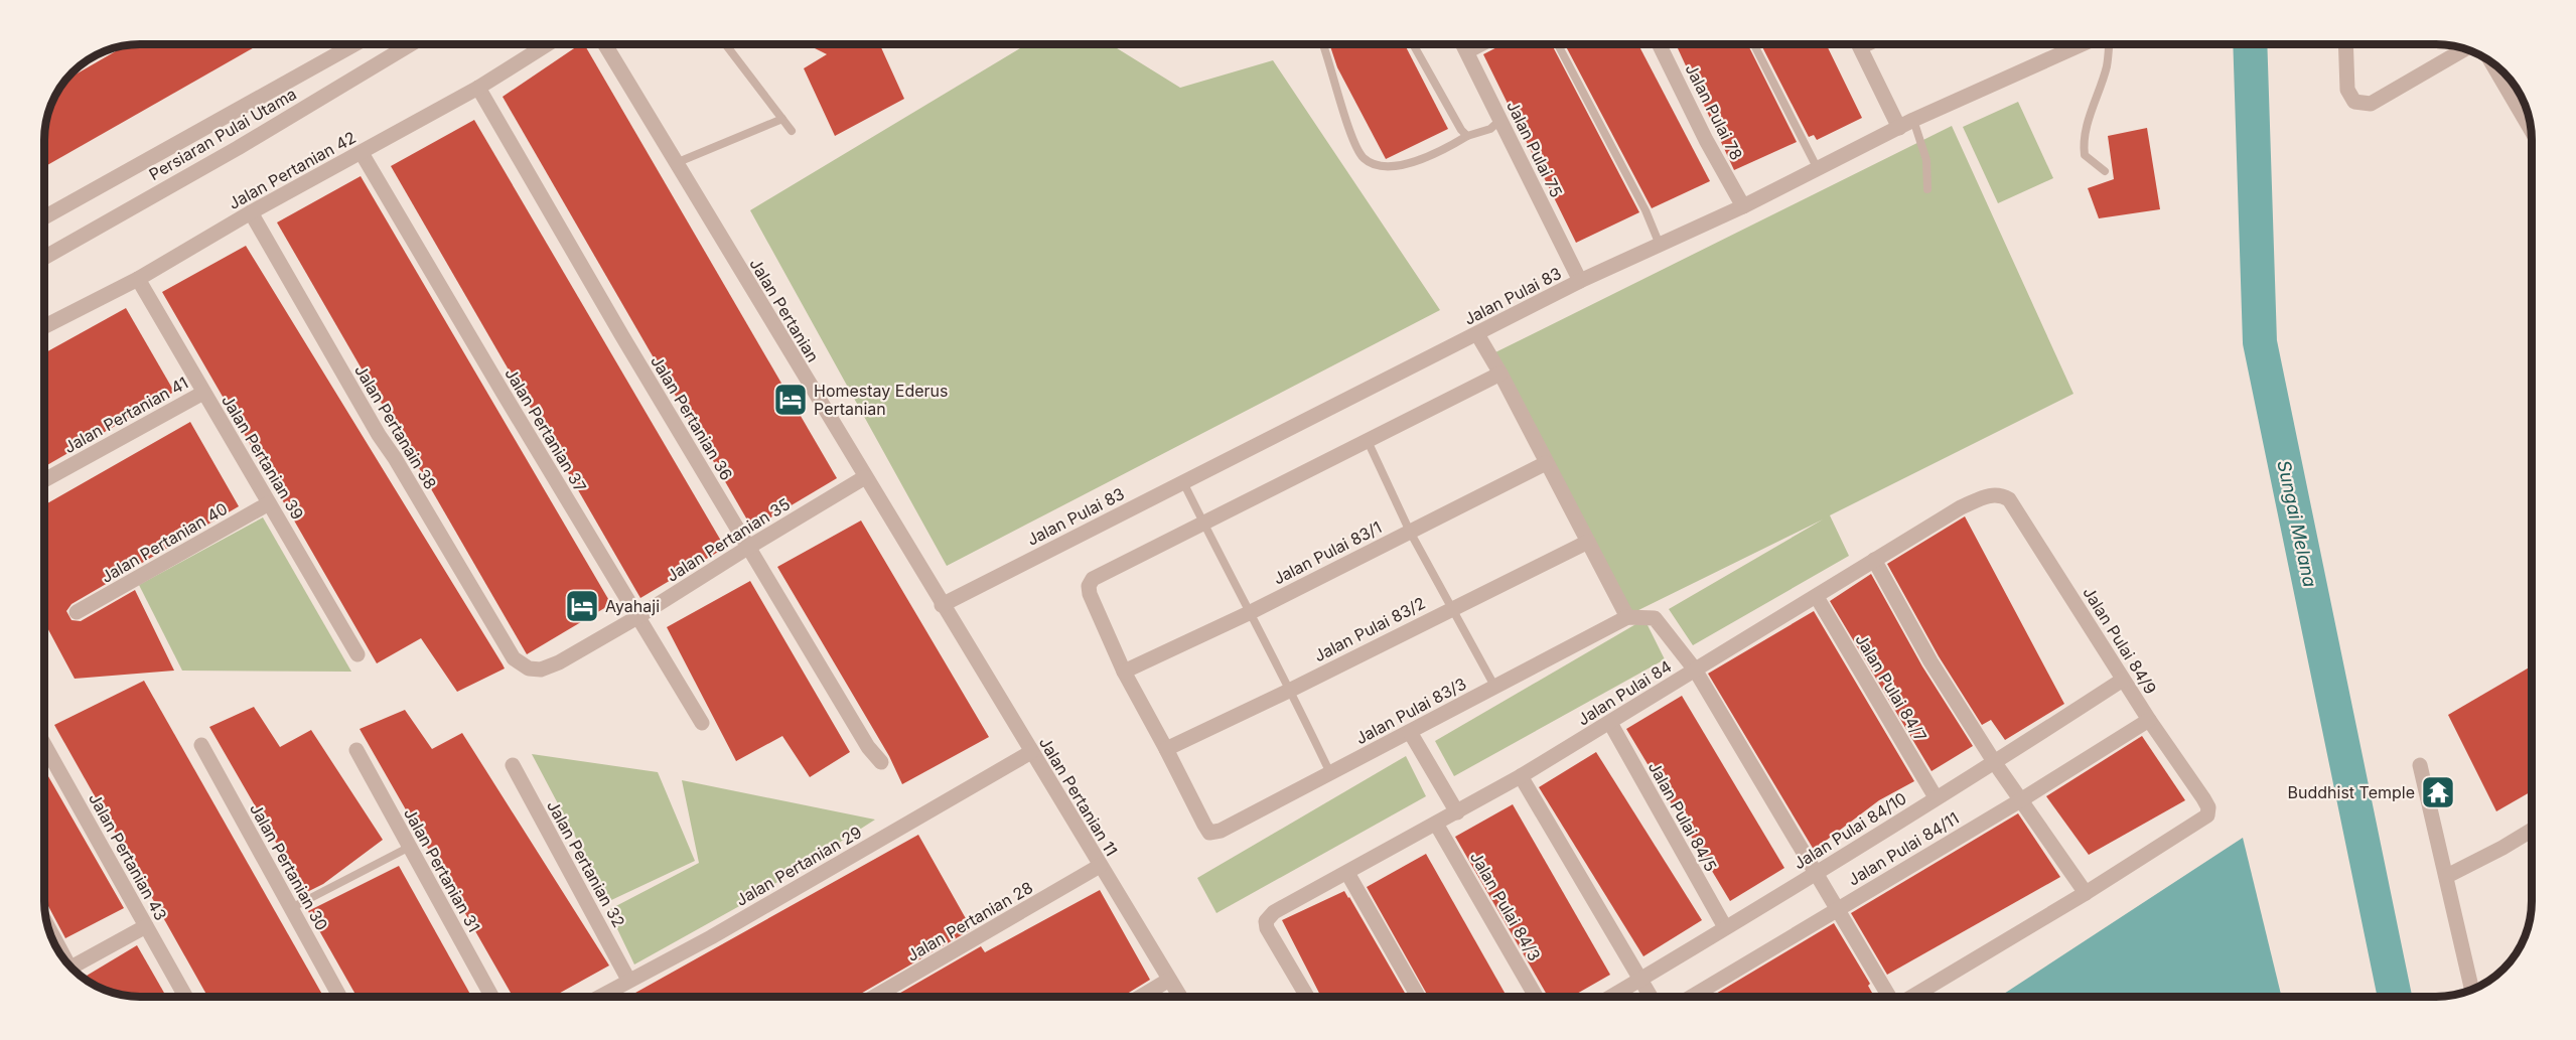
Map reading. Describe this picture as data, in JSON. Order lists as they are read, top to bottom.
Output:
{
  "streets": {
    "street": [
      "Jalan Pulai 78",
      "Persiaran Pulai Utama",
      "Jalan Pulai 75",
      "Jalan Pertanian 42",
      "Jalan Pulai 83",
      "Jalan Pertanian",
      "Jalan Pertanian 41",
      "Jalan Pertanian 36",
      "Jalan Pertanain 38",
      "Jalan Pertanian 37",
      "Jalan Pertanian 39",
      "Jalan Pertanian 35",
      "Jalan Pertanian 40",
      "Jalan Pulai 83/1",
      "Jalan Pulai 83/2",
      "Jalan Pulai 84/9",
      "Jalan Pulai 84/7",
      "Jalan Pulai 84",
      "Jalan Pulai 83/3",
      "Jalan Pertanian 11",
      "Jalan Pulai 84/5",
      "Jalan Pulai 84/10",
      "Jalan Pulai 84/11",
      "Jalan Pertanian 43",
      "Jalan Pertanian 32",
      "Jalan Pertanian 29",
      "Jalan Pertanian 30",
      "Jalan Pertanian 31",
      "Jalan Pulai 84/3",
      "Jalan Pertanian 28"
    ]
  },
  "crossings": [
    ["Jalan Pulai 78", "Jalan Pulai 83"],
    ["Jalan Pulai 75", "Jalan Pulai 83"],
    ["Jalan Pertanian 42", "Jalan Pertanian 36"],
    ["Jalan Pertanian 42", "Jalan Pertanain 38"],
    ["Jalan Pertanian 42", "Jalan Pertanian 37"],
    ["Jalan Pertanian 42", "Jalan Pertanian 39"],
    ["Jalan Pulai 83", "Jalan Pertanian"],
    ["Jalan Pulai 83", "Jalan Pertanian 11"],
    ["Jalan Pertanian", "Jalan Pertanian 35"],
    ["Jalan Pertanian", "Jalan Pertanian 11"],
    ["Jalan Pertanian 41", "Jalan Pertanian 39"],
    ["Jalan Pertanian 36", "Jalan Pertanian 35"],
    ["Jalan Pertanain 38", "Jalan Pertanian 35"],
    ["Jalan Pertanian 37", "Jalan Pertanian 35"],
    ["Jalan Pertanian 39", "Jalan Pertanian 40"],
    ["Jalan Pulai 83/2", "Jalan Pulai 83/3"],
    ["Jalan Pulai 84/9", "Jalan Pulai 84"],
    ["Jalan Pulai 84/9", "Jalan Pulai 84/10"],
    ["Jalan Pulai 84/9", "Jalan Pulai 84/11"],
    ["Jalan Pulai 84/7", "Jalan Pulai 84"],
    ["Jalan Pulai 84/7", "Jalan Pulai 84/10"],
    ["Jalan Pulai 84", "Jalan Pulai 84/5"],
    ["Jalan Pulai 84", "Jalan Pulai 84/3"],
    ["Jalan Pertanian 11", "Jalan Pertanian 29"],
    ["Jalan Pertanian 11", "Jalan Pertanian 28"],
    ["Jalan Pulai 84/5", "Jalan Pulai 84/10"],
    ["Jalan Pertanian 32", "Jalan Pertanian 29"]
  ],
  "water": ["Sungai Melana"],
  "places": {
    "hotel": ["Homestay Ederus Pertanian", "Ayahaji"],
    "temple": ["Buddhist Temple"]
  }
}
